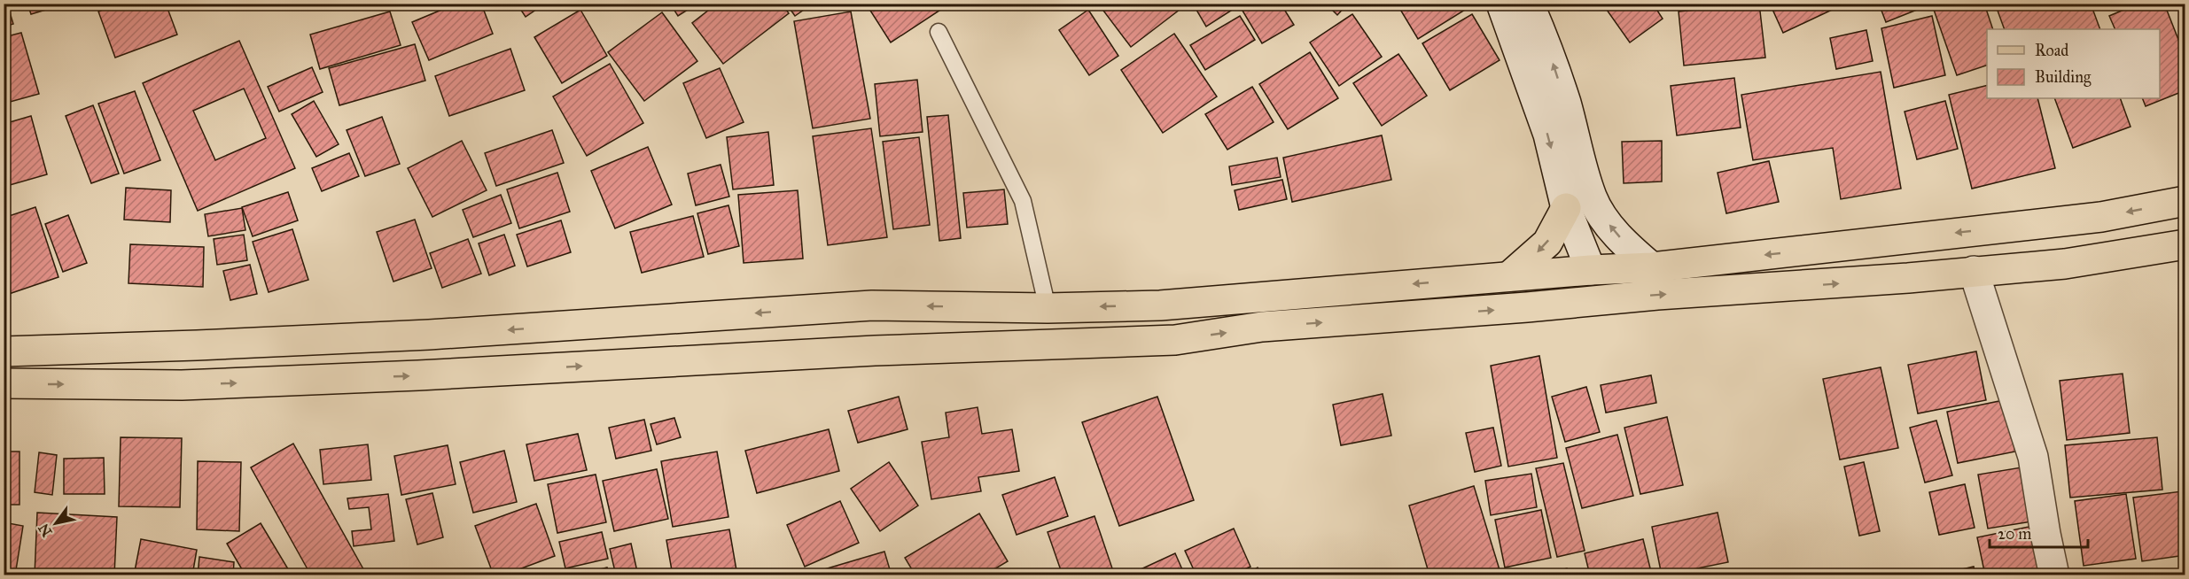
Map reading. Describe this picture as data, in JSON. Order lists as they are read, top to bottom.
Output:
{
  "legend": ["Road", "Building"],
  "scale_bar": "20 m",
  "north": "bottom left"
}
